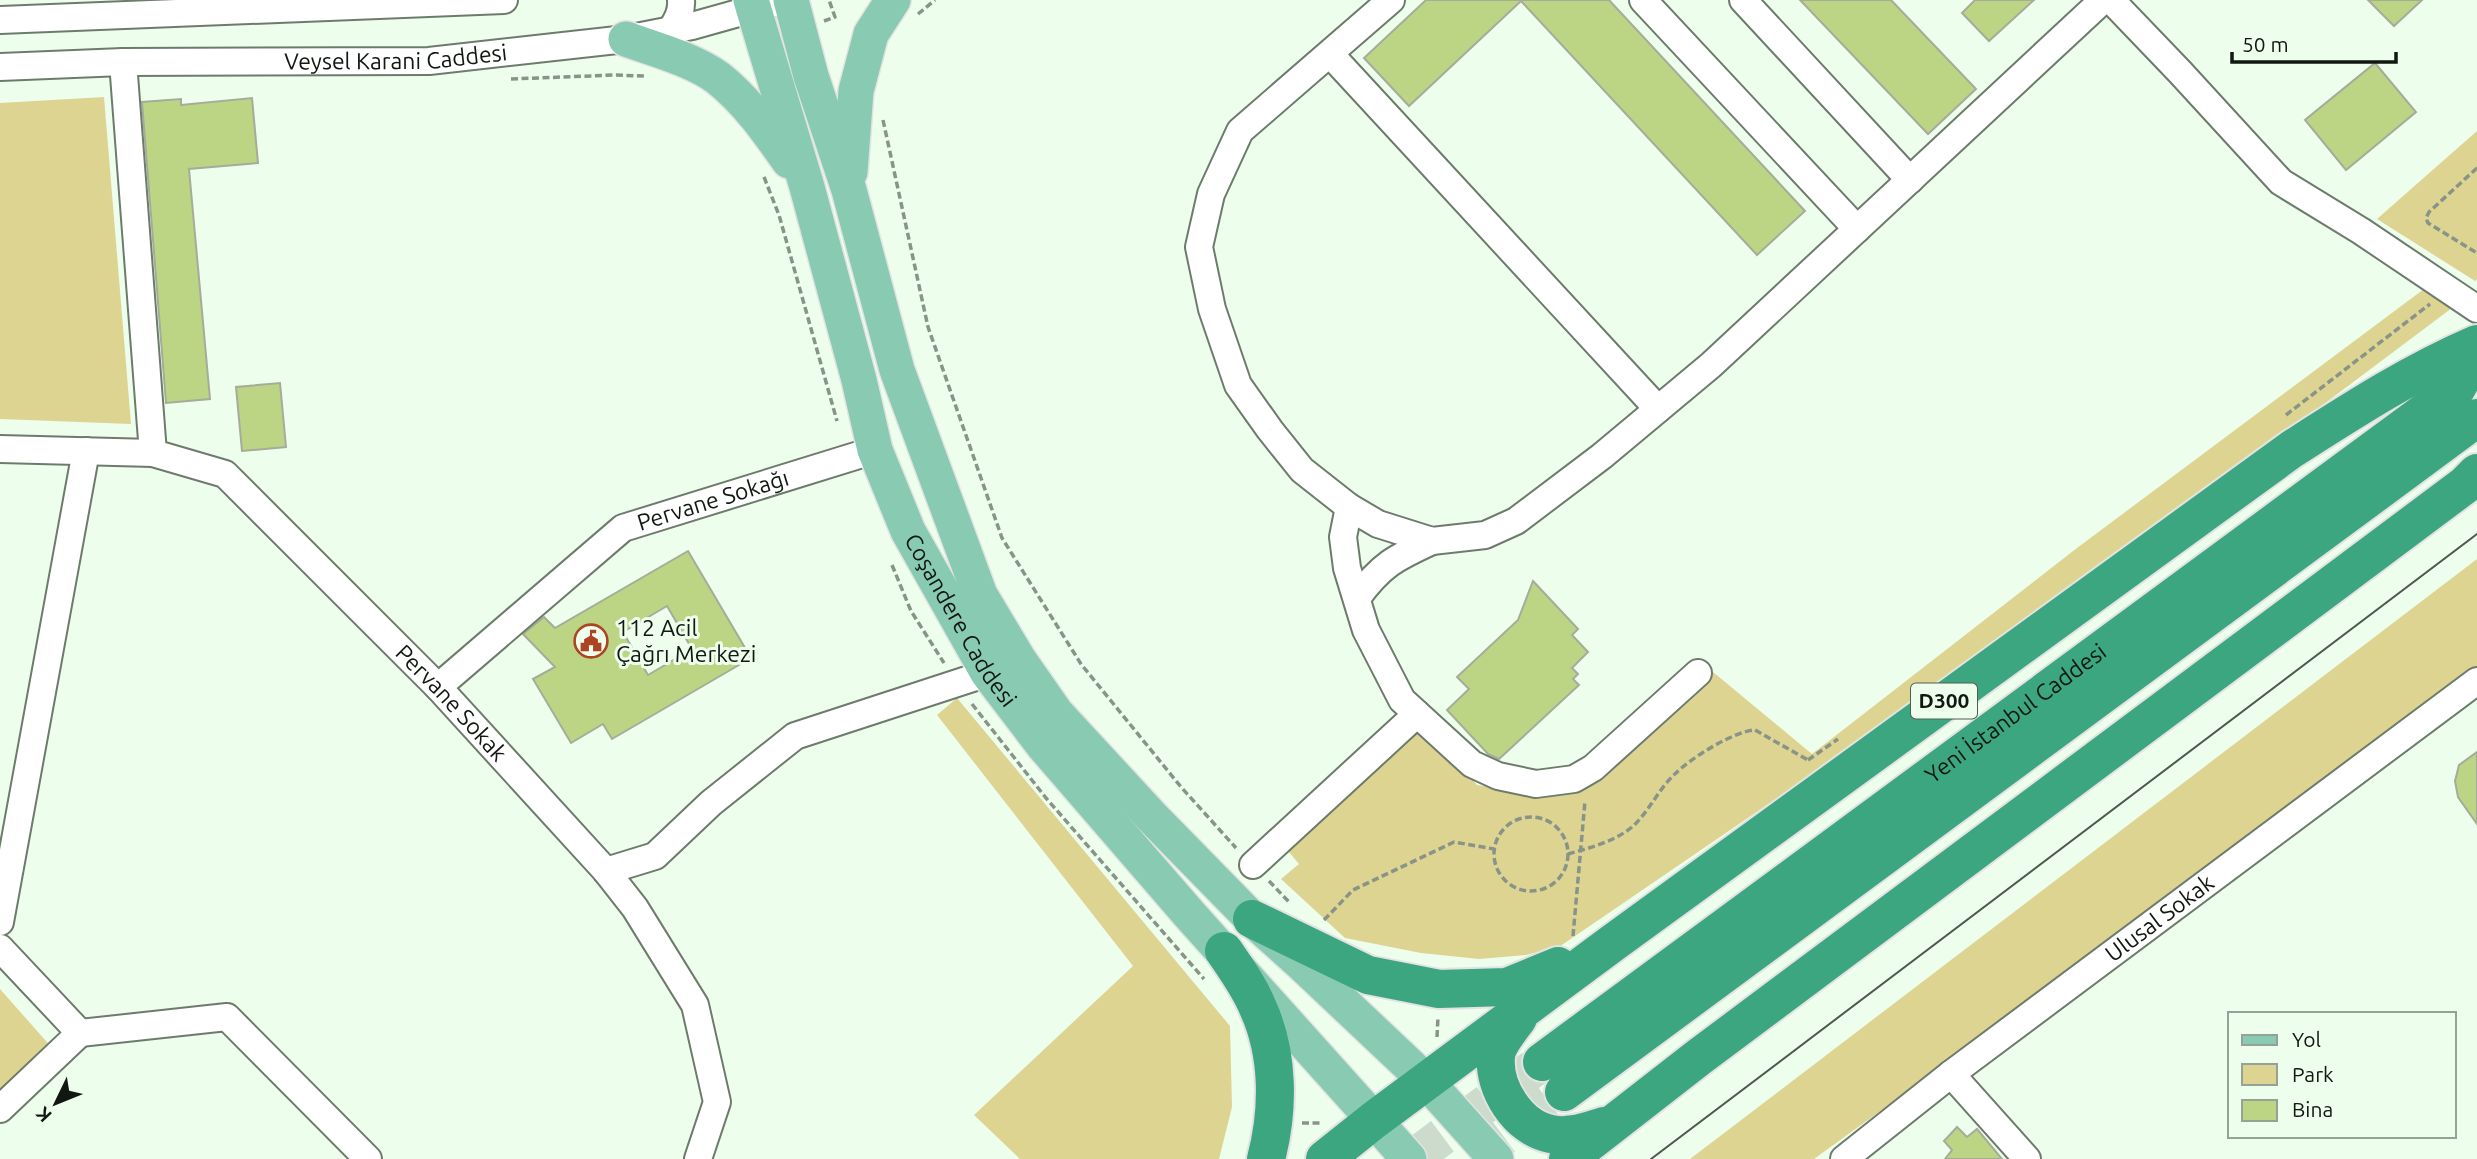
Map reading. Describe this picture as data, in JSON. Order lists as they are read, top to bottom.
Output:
{
  "streets": {
    "highway": ["D300", "Yeni İstanbul Caddesi"],
    "main road": ["Coşandere Caddesi"],
    "street": [
      "Veysel Karani Caddesi",
      "Pervane Sokağı",
      "Pervane Sokak",
      "Ulusal Sokak"
    ]
  },
  "crossings": [
    ["Veysel Karani Caddesi", "Coşandere Caddesi"],
    ["Pervane Sokağı", "Coşandere Caddesi"],
    ["Pervane Sokağı", "Pervane Sokak"],
    ["Coşandere Caddesi", "D300"]
  ],
  "places": {
    "public building": ["112 Acil Çağrı Merkezi"]
  },
  "legend": ["Yol", "Park", "Bina"],
  "scale_bar": "50 m",
  "north": "bottom left"
}
